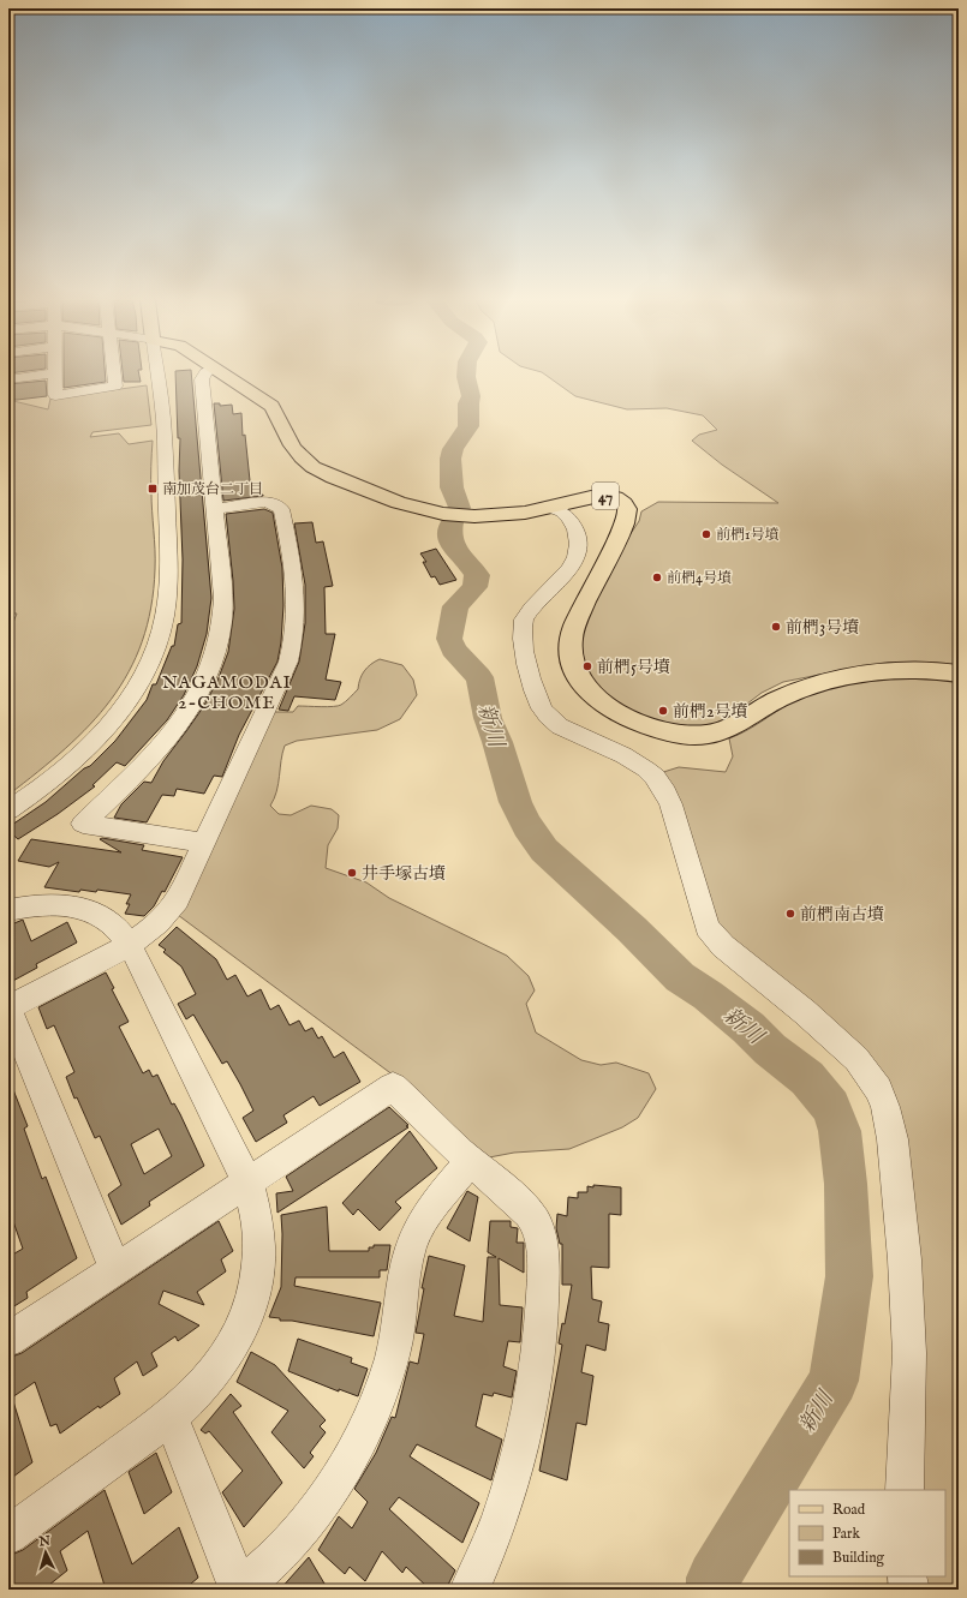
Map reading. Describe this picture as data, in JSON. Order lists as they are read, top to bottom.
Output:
{
  "streets": {
    "main road": ["47"]
  },
  "districts": ["NAGAMODAI 2-CHOME"],
  "water": ["新川"],
  "places": {
    "transit": ["南加茂台二丁目"],
    "other": [
      "前椚1号墳",
      "前椚4号墳",
      "前椚3号墳",
      "前椚5号墳",
      "前椚2号墳",
      "井手塚古墳",
      "前椚南古墳"
    ]
  },
  "legend": ["Road", "Park", "Building"],
  "north": "top"
}
